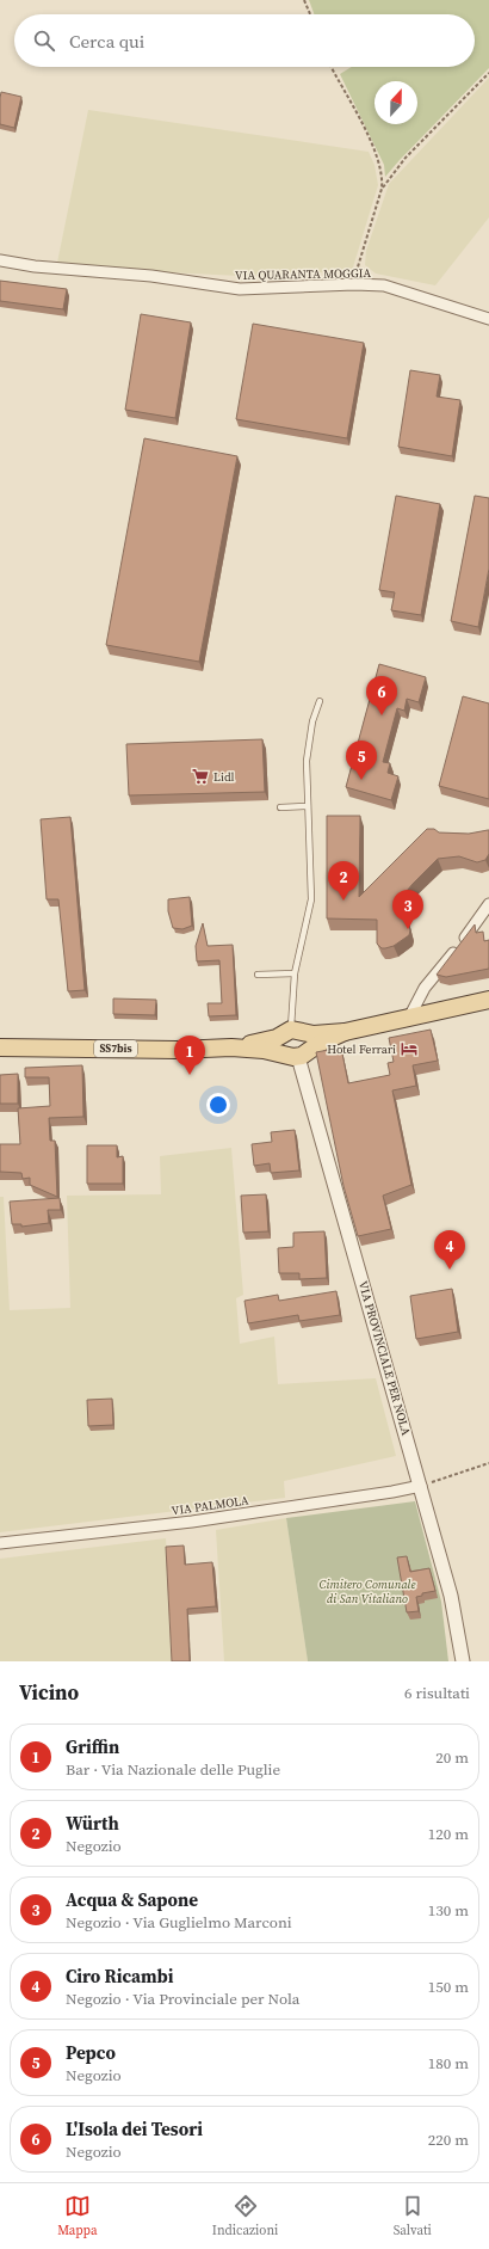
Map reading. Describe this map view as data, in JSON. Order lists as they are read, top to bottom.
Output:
{
  "streets": {
    "main road": ["SS7bis"],
    "street": ["VIA QUARANTA MOGGIA", "VIA PROVINCIALE PER NOLA", "VIA PALMOLA"]
  },
  "crossings": [
    ["SS7bis", "VIA PROVINCIALE PER NOLA"],
    ["VIA PROVINCIALE PER NOLA", "VIA PALMOLA"]
  ],
  "parks": ["Cimitero Comunale di San Vitaliano"],
  "places": {
    "supermarket": ["Lidl"],
    "hotel": ["Hotel Ferrari"]
  },
  "north": "top",
  "page": {
    "search": "Cerca qui",
    "pins": [
      "6",
      "5",
      "2",
      "3",
      "1",
      "4"
    ],
    "heading": ["Vicino", "6 risultati"],
    "list": [
      {
        "mark": "1",
        "name": "Griffin",
        "note": "Bar · Via Nazionale delle Puglie",
        "value": "20 m"
      },
      {
        "mark": "2",
        "name": "Würth",
        "note": "Negozio",
        "value": "120 m"
      },
      {
        "mark": "3",
        "name": "Acqua & Sapone",
        "note": "Negozio · Via Guglielmo Marconi",
        "value": "130 m"
      },
      {
        "mark": "4",
        "name": "Ciro Ricambi",
        "note": "Negozio · Via Provinciale per Nola",
        "value": "150 m"
      },
      {
        "mark": "5",
        "name": "Pepco",
        "note": "Negozio",
        "value": "180 m"
      },
      {
        "mark": "6",
        "name": "L'Isola dei Tesori",
        "note": "Negozio",
        "value": "220 m"
      }
    ],
    "nav": ["Mappa", "Indicazioni", "Salvati"]
  }
}
